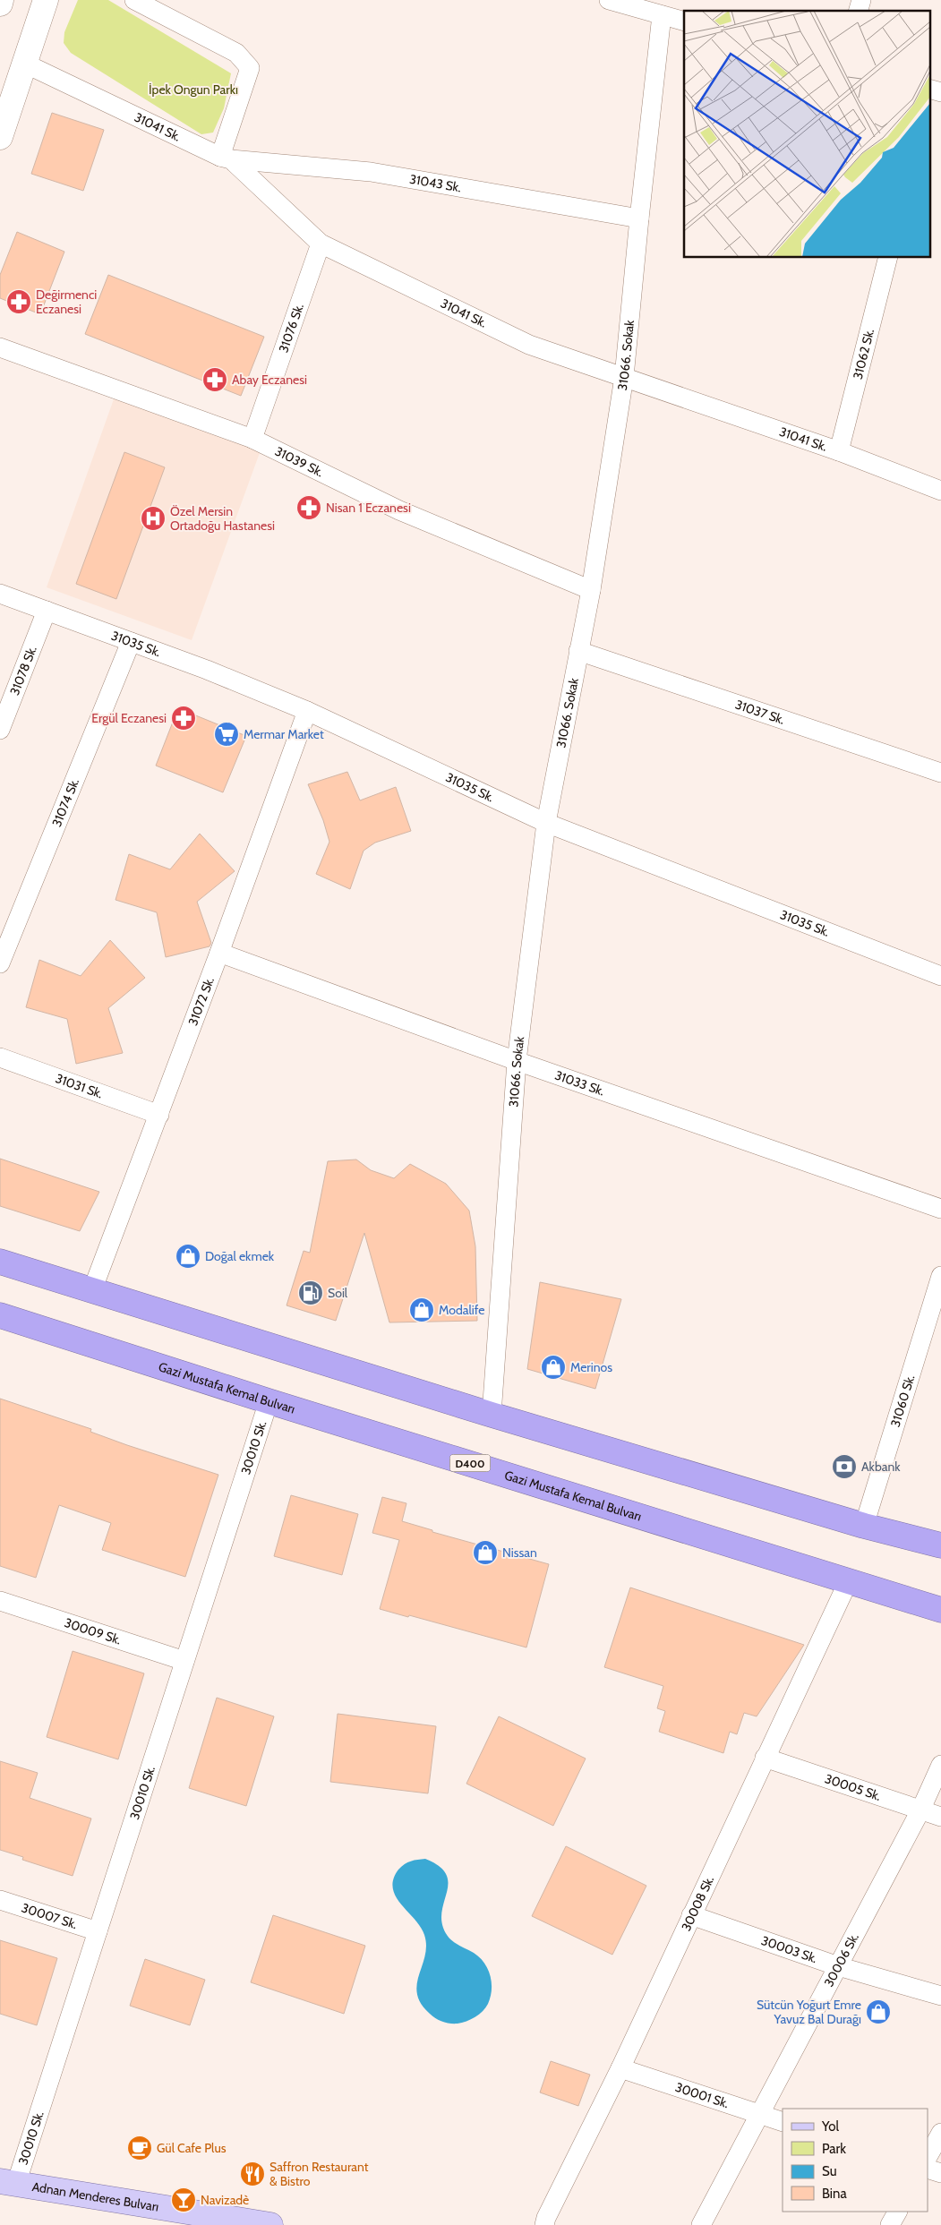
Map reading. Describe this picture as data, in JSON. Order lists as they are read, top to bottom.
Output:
{
  "streets": {
    "highway": ["Gazi Mustafa Kemal Bulvarı", "D400"],
    "main road": ["Adnan Menderes Bulvarı"],
    "street": [
      "31041 Sk.",
      "31043 Sk.",
      "31076 Sk.",
      "31062 Sk.",
      "31066. Sokak",
      "31039 Sk.",
      "31035 Sk.",
      "31078 Sk.",
      "31037 Sk.",
      "31074 Sk.",
      "31072 Sk.",
      "31033 Sk.",
      "31031 Sk.",
      "31060 Sk.",
      "30010 Sk.",
      "30009 Sk.",
      "30005 Sk.",
      "30008 Sk.",
      "30007 Sk.",
      "30003 Sk.",
      "30006 Sk.",
      "30001 Sk."
    ]
  },
  "crossings": [
    ["31041 Sk.", "31043 Sk."],
    ["31041 Sk.", "31076 Sk."],
    ["31041 Sk.", "31062 Sk."],
    ["31041 Sk.", "31066. Sokak"],
    ["31043 Sk.", "31066. Sokak"],
    ["31076 Sk.", "31039 Sk."],
    ["31066. Sokak", "31039 Sk."],
    ["31066. Sokak", "31035 Sk."],
    ["31066. Sokak", "31037 Sk."],
    ["31066. Sokak", "31033 Sk."],
    ["31035 Sk.", "31078 Sk."],
    ["31035 Sk.", "31074 Sk."],
    ["31035 Sk.", "31072 Sk."],
    ["31072 Sk.", "31033 Sk."],
    ["31072 Sk.", "31031 Sk."],
    ["Gazi Mustafa Kemal Bulvarı", "30010 Sk."],
    ["Gazi Mustafa Kemal Bulvarı", "30008 Sk."],
    ["30010 Sk.", "30009 Sk."],
    ["30010 Sk.", "30007 Sk."],
    ["30010 Sk.", "Adnan Menderes Bulvarı"],
    ["30005 Sk.", "30008 Sk."],
    ["30005 Sk.", "30006 Sk."],
    ["30008 Sk.", "30003 Sk."],
    ["30008 Sk.", "30001 Sk."],
    ["30003 Sk.", "30006 Sk."],
    ["30006 Sk.", "30001 Sk."]
  ],
  "parks": ["İpek Ongun Parkı"],
  "places": {
    "pharmacy": [
      "Değirmenci Eczanesi",
      "Abay Eczanesi",
      "Nisan 1 Eczanesi",
      "Ergül Eczanesi"
    ],
    "hospital": ["Özel Mersin Ortadoğu Hastanesi"],
    "supermarket": ["Mermar Market"],
    "shop": [
      "Doğal ekmek",
      "Modalife",
      "Merinos",
      "Nissan",
      "Sütcün Yoğurt Emre Yavuz Bal Durağı"
    ],
    "fuel station": ["Soil"],
    "bank": ["Akbank"],
    "cafe": ["Gül Cafe Plus"],
    "restaurant": ["Saffron Restaurant & Bistro"],
    "bar": ["Navizadè"]
  },
  "legend": [
    "Yol",
    "Park",
    "Su",
    "Bina"
  ]
}
